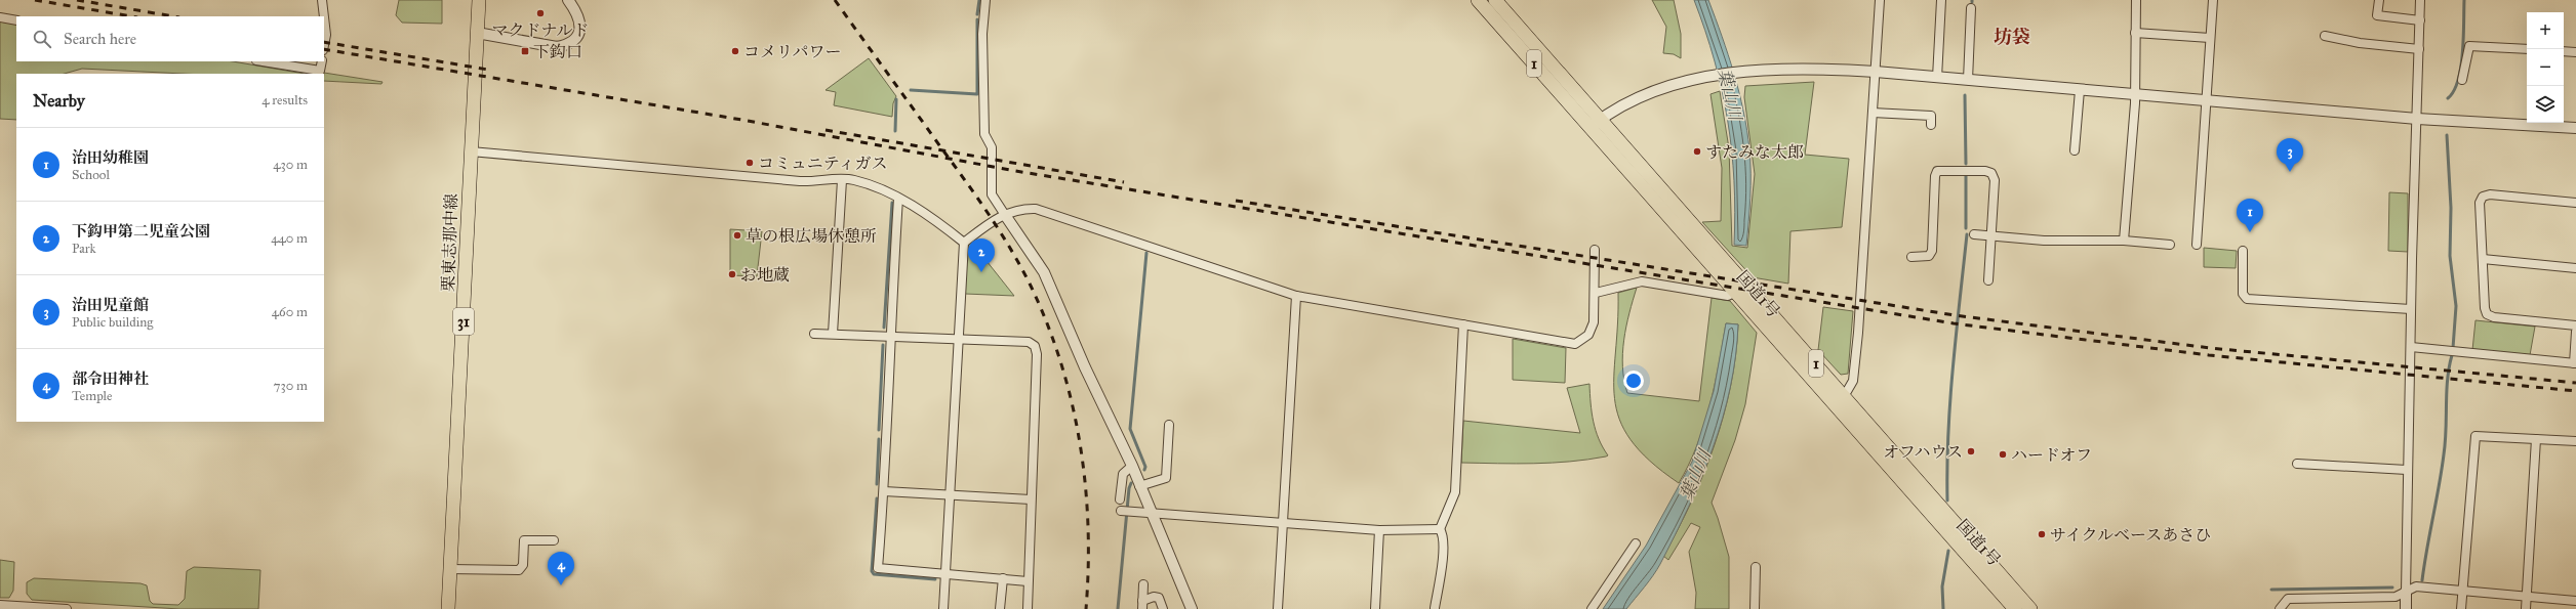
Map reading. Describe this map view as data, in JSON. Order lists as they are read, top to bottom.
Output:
{
  "streets": {
    "main road": [
      "1",
      "栗東志那中線",
      "国道1号",
      "31"
    ]
  },
  "districts": ["坊袋"],
  "water": ["葉山川"],
  "places": {
    "other": [
      "マクドナルド",
      "コメリパワー",
      "すたみな太郎",
      "コミュニティガス",
      "草の根広場休憩所",
      "お地蔵",
      "オフハウス",
      "ハードオフ",
      "サイクルベースあさひ"
    ],
    "transit": ["下鈎口"]
  },
  "page": {
    "map_buttons": ["+", "−"],
    "search": "Search here",
    "heading": ["Nearby", "4 results"],
    "list": [
      {
        "mark": "1",
        "name": "治田幼稚園",
        "note": "School",
        "value": "430 m"
      },
      {
        "mark": "2",
        "name": "下鈎甲第二児童公園",
        "note": "Park",
        "value": "440 m"
      },
      {
        "mark": "3",
        "name": "治田児童館",
        "note": "Public building",
        "value": "460 m"
      },
      {
        "mark": "4",
        "name": "部令田神社",
        "note": "Temple",
        "value": "730 m"
      }
    ],
    "pins": [
      "3",
      "1",
      "2",
      "4"
    ]
  }
}
